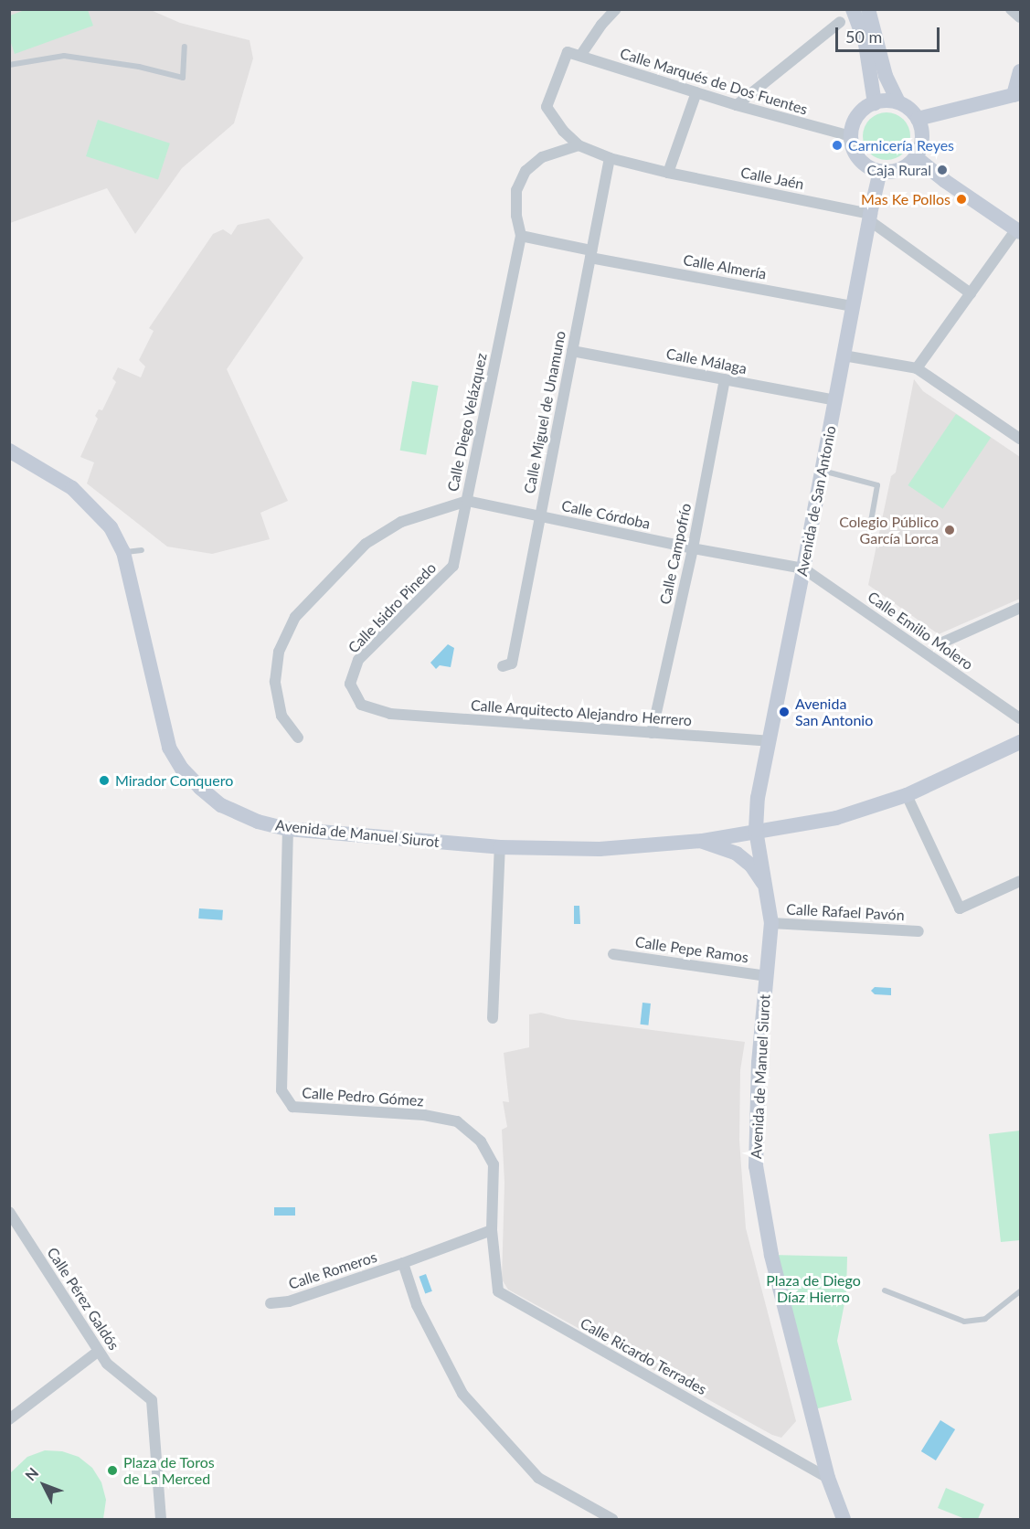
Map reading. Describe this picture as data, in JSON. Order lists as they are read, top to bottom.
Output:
{
  "streets": {
    "main road": ["Avenida de San Antonio", "Avenida de Manuel Siurot"],
    "street": [
      "Calle Marqués de Dos Fuentes",
      "Calle Jaén",
      "Calle Almería",
      "Calle Málaga",
      "Calle Miguel de Unamuno",
      "Calle Diego Velázquez",
      "Calle Córdoba",
      "Calle Campofrío",
      "Calle Isidro Pinedo",
      "Calle Emilio Molero",
      "Calle Arquitecto Alejandro Herrero",
      "Calle Rafael Pavón",
      "Calle Pepe Ramos",
      "Calle Pedro Gómez",
      "Calle Romeros",
      "Calle Pérez Galdós",
      "Calle Ricardo Terrades"
    ]
  },
  "crossings": [
    ["Calle Marqués de Dos Fuentes", "Calle Jaén"],
    ["Calle Marqués de Dos Fuentes", "Calle Diego Velázquez"],
    ["Calle Marqués de Dos Fuentes", "Avenida de San Antonio"],
    ["Calle Jaén", "Calle Miguel de Unamuno"],
    ["Calle Jaén", "Calle Diego Velázquez"],
    ["Calle Jaén", "Avenida de San Antonio"],
    ["Calle Almería", "Calle Miguel de Unamuno"],
    ["Calle Almería", "Calle Diego Velázquez"],
    ["Calle Almería", "Avenida de San Antonio"],
    ["Calle Málaga", "Calle Miguel de Unamuno"],
    ["Calle Málaga", "Avenida de San Antonio"],
    ["Calle Málaga", "Calle Campofrío"],
    ["Calle Miguel de Unamuno", "Calle Córdoba"],
    ["Calle Diego Velázquez", "Calle Córdoba"],
    ["Calle Diego Velázquez", "Calle Isidro Pinedo"],
    ["Avenida de San Antonio", "Calle Córdoba"],
    ["Avenida de San Antonio", "Calle Emilio Molero"],
    ["Avenida de San Antonio", "Calle Arquitecto Alejandro Herrero"],
    ["Avenida de San Antonio", "Avenida de Manuel Siurot"],
    ["Calle Córdoba", "Calle Campofrío"],
    ["Calle Córdoba", "Calle Isidro Pinedo"],
    ["Calle Córdoba", "Calle Emilio Molero"],
    ["Calle Campofrío", "Calle Arquitecto Alejandro Herrero"],
    ["Calle Isidro Pinedo", "Calle Arquitecto Alejandro Herrero"],
    ["Avenida de Manuel Siurot", "Calle Rafael Pavón"],
    ["Avenida de Manuel Siurot", "Calle Pepe Ramos"],
    ["Avenida de Manuel Siurot", "Calle Pedro Gómez"],
    ["Avenida de Manuel Siurot", "Calle Ricardo Terrades"],
    ["Calle Pedro Gómez", "Calle Romeros"],
    ["Calle Pedro Gómez", "Calle Ricardo Terrades"],
    ["Calle Romeros", "Calle Ricardo Terrades"]
  ],
  "parks": ["Plaza de Diego Díaz Hierro"],
  "places": [
    "Carnicería Reyes",
    "Caja Rural",
    "Mas Ke Pollos",
    "Colegio Público García Lorca",
    "Avenida San Antonio",
    "Mirador Conquero",
    "Plaza de Toros de La Merced"
  ],
  "scale_bar": "50 m",
  "north": "top left"
}
